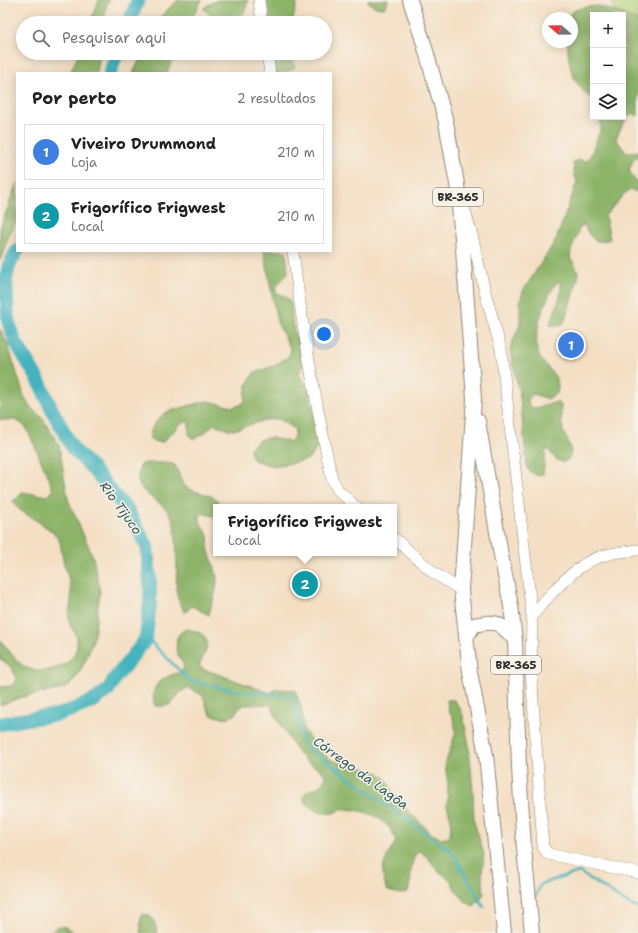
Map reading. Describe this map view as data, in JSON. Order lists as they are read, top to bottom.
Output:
{
  "streets": {
    "main road": ["BR-365"]
  },
  "water": ["Rio Tijuco", "Córrego da Lagôa"],
  "north": "left",
  "page": {
    "map_buttons": ["+", "−"],
    "search": "Pesquisar aqui",
    "heading": ["Por perto", "2 resultados"],
    "list": [
      {
        "mark": "1",
        "name": "Viveiro Drummond",
        "note": "Loja",
        "value": "210 m"
      },
      {
        "mark": "2",
        "name": "Frigorífico Frigwest",
        "note": "Local",
        "value": "210 m"
      }
    ],
    "pins": ["1", "2"],
    "popup": ["Frigorífico Frigwest", "Local"]
  }
}
